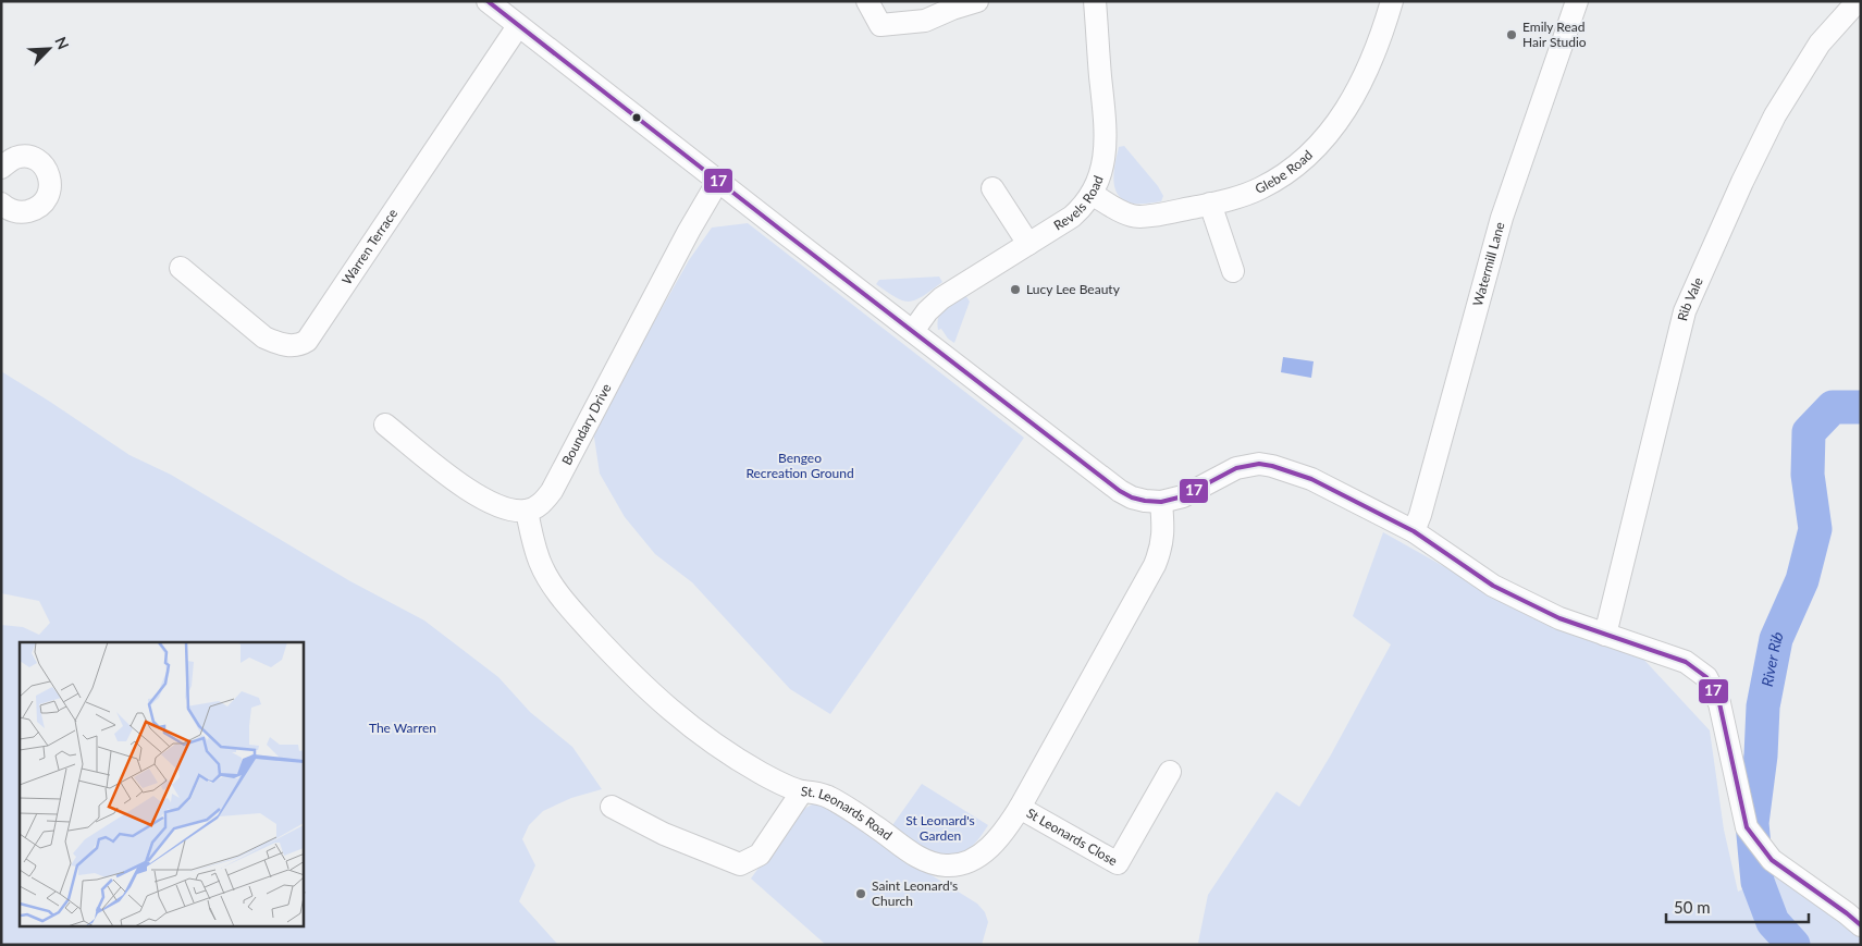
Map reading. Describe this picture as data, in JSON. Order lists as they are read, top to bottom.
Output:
{
  "streets": {
    "street": [
      "Glebe Road",
      "Revels Road",
      "Warren Terrace",
      "Watermill Lane",
      "Rib Vale",
      "Boundary Drive",
      "St. Leonards Road",
      "St Leonards Close"
    ]
  },
  "crossings": [
    ["Glebe Road", "Revels Road"],
    ["Boundary Drive", "St. Leonards Road"],
    ["St. Leonards Road", "St Leonards Close"]
  ],
  "water": ["River Rib"],
  "parks": ["Bengeo Recreation Ground", "The Warren", "St Leonard's Garden"],
  "places": ["Emily Read Hair Studio", "Lucy Lee Beauty", "Saint Leonard's Church"],
  "lines": ["transit line 17"],
  "scale_bar": "50 m",
  "north": "top right"
}
